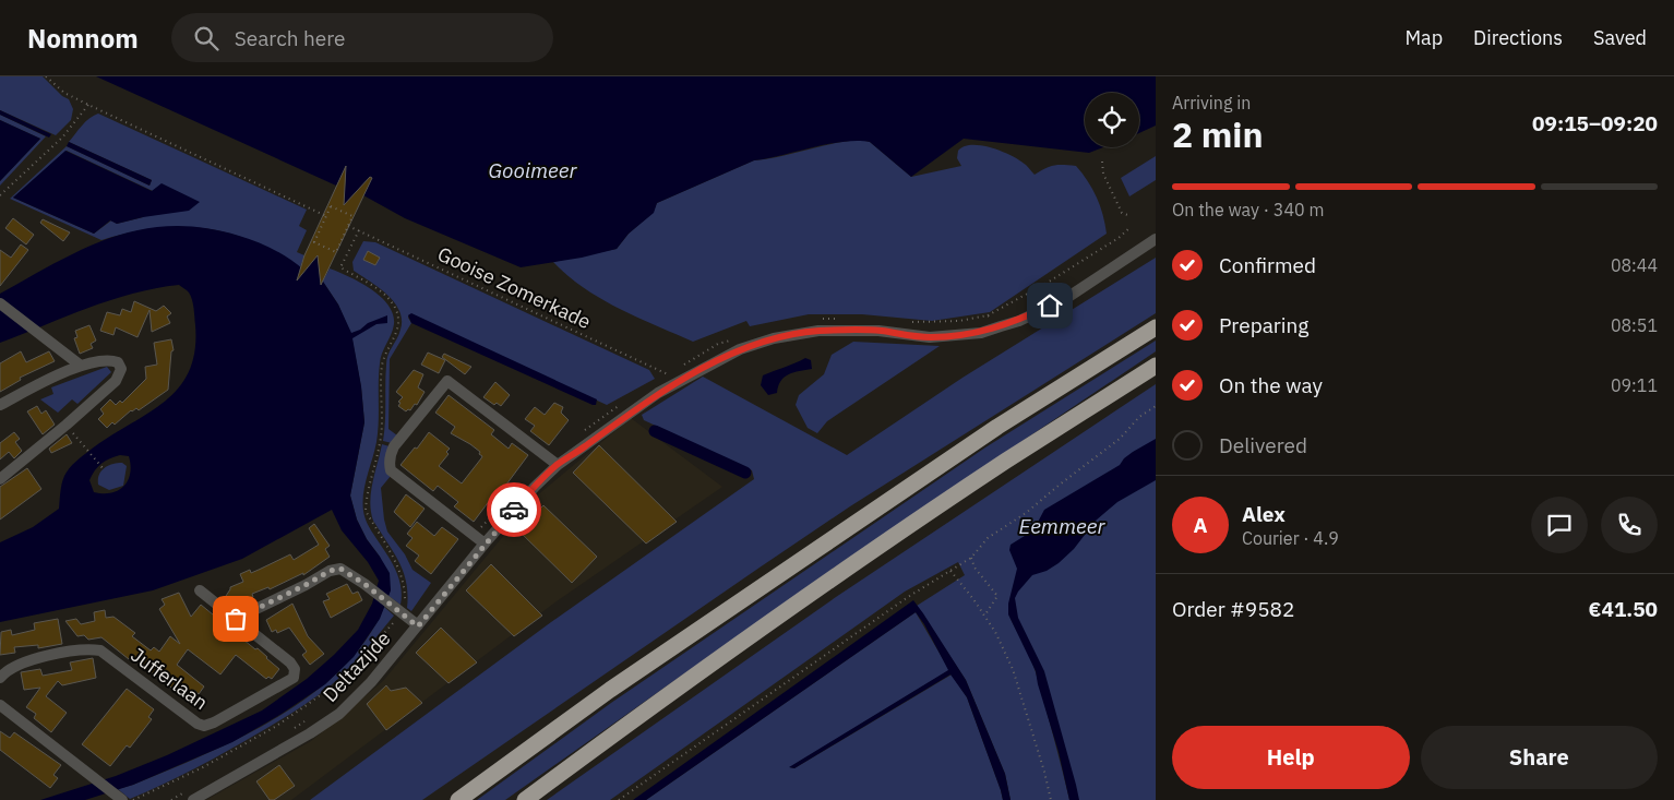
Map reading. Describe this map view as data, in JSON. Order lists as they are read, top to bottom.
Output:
{
  "streets": {
    "street": ["Deltazijde", "Jufferlaan"],
    "path": ["Gooise Zomerkade"]
  },
  "water": ["Gooimeer", "Eemmeer"],
  "page": {
    "header": "Nomnom",
    "search": "Search here",
    "nav": ["Map", "Directions", "Saved"],
    "heading": ["2 min", "Arriving in", "09:15–09:20"],
    "panel": [
      "Alex",
      "Courier · 4.9",
      "Order #9582",
      "€41.50"
    ],
    "bar": "On the way · 340 m",
    "list": [
      ["Confirmed", "08:44"],
      ["Preparing", "08:51"],
      ["On the way", "09:11"],
      "Delivered"
    ],
    "round": "A",
    "buttons": ["Help", "Share"]
  }
}
